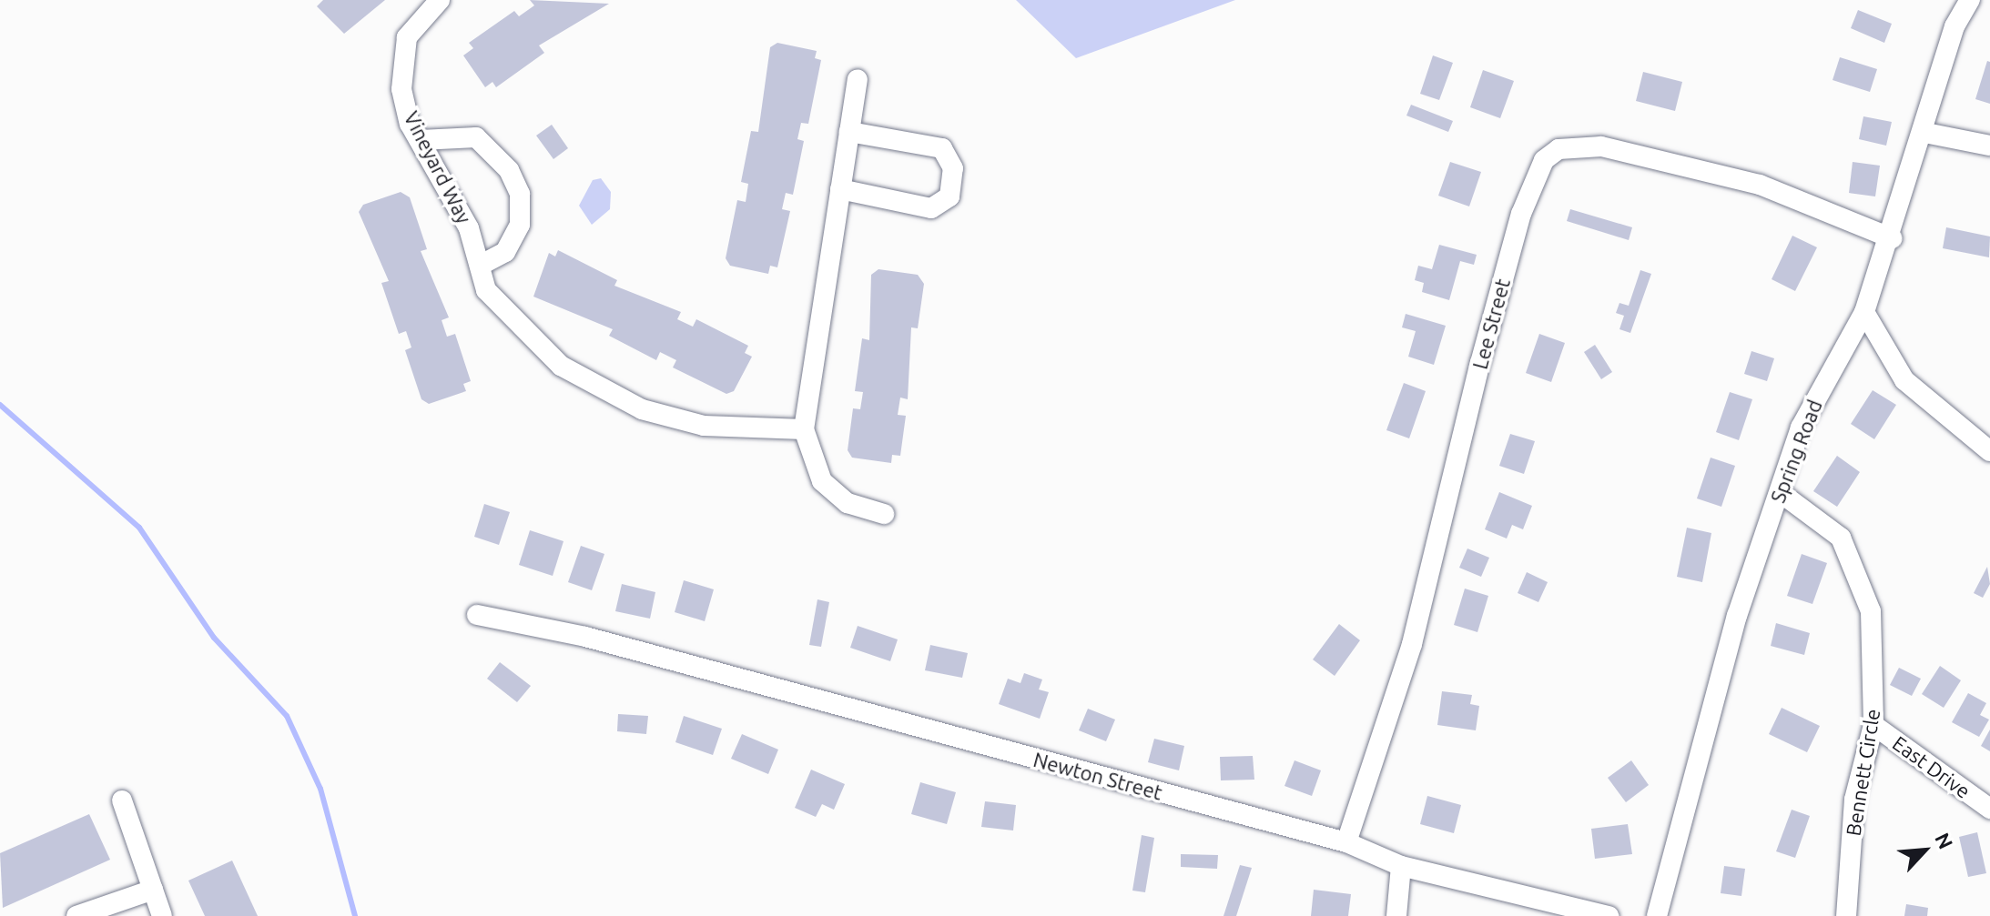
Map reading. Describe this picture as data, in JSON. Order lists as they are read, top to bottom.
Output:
{
  "streets": {
    "street": [
      "Vineyard Way",
      "Lee Street",
      "Spring Road",
      "East Drive",
      "Bennett Circle",
      "Newton Street"
    ]
  },
  "crossings": [
    ["Lee Street", "Spring Road"],
    ["Lee Street", "Newton Street"],
    ["Spring Road", "Bennett Circle"],
    ["East Drive", "Bennett Circle"]
  ],
  "north": "top right"
}
